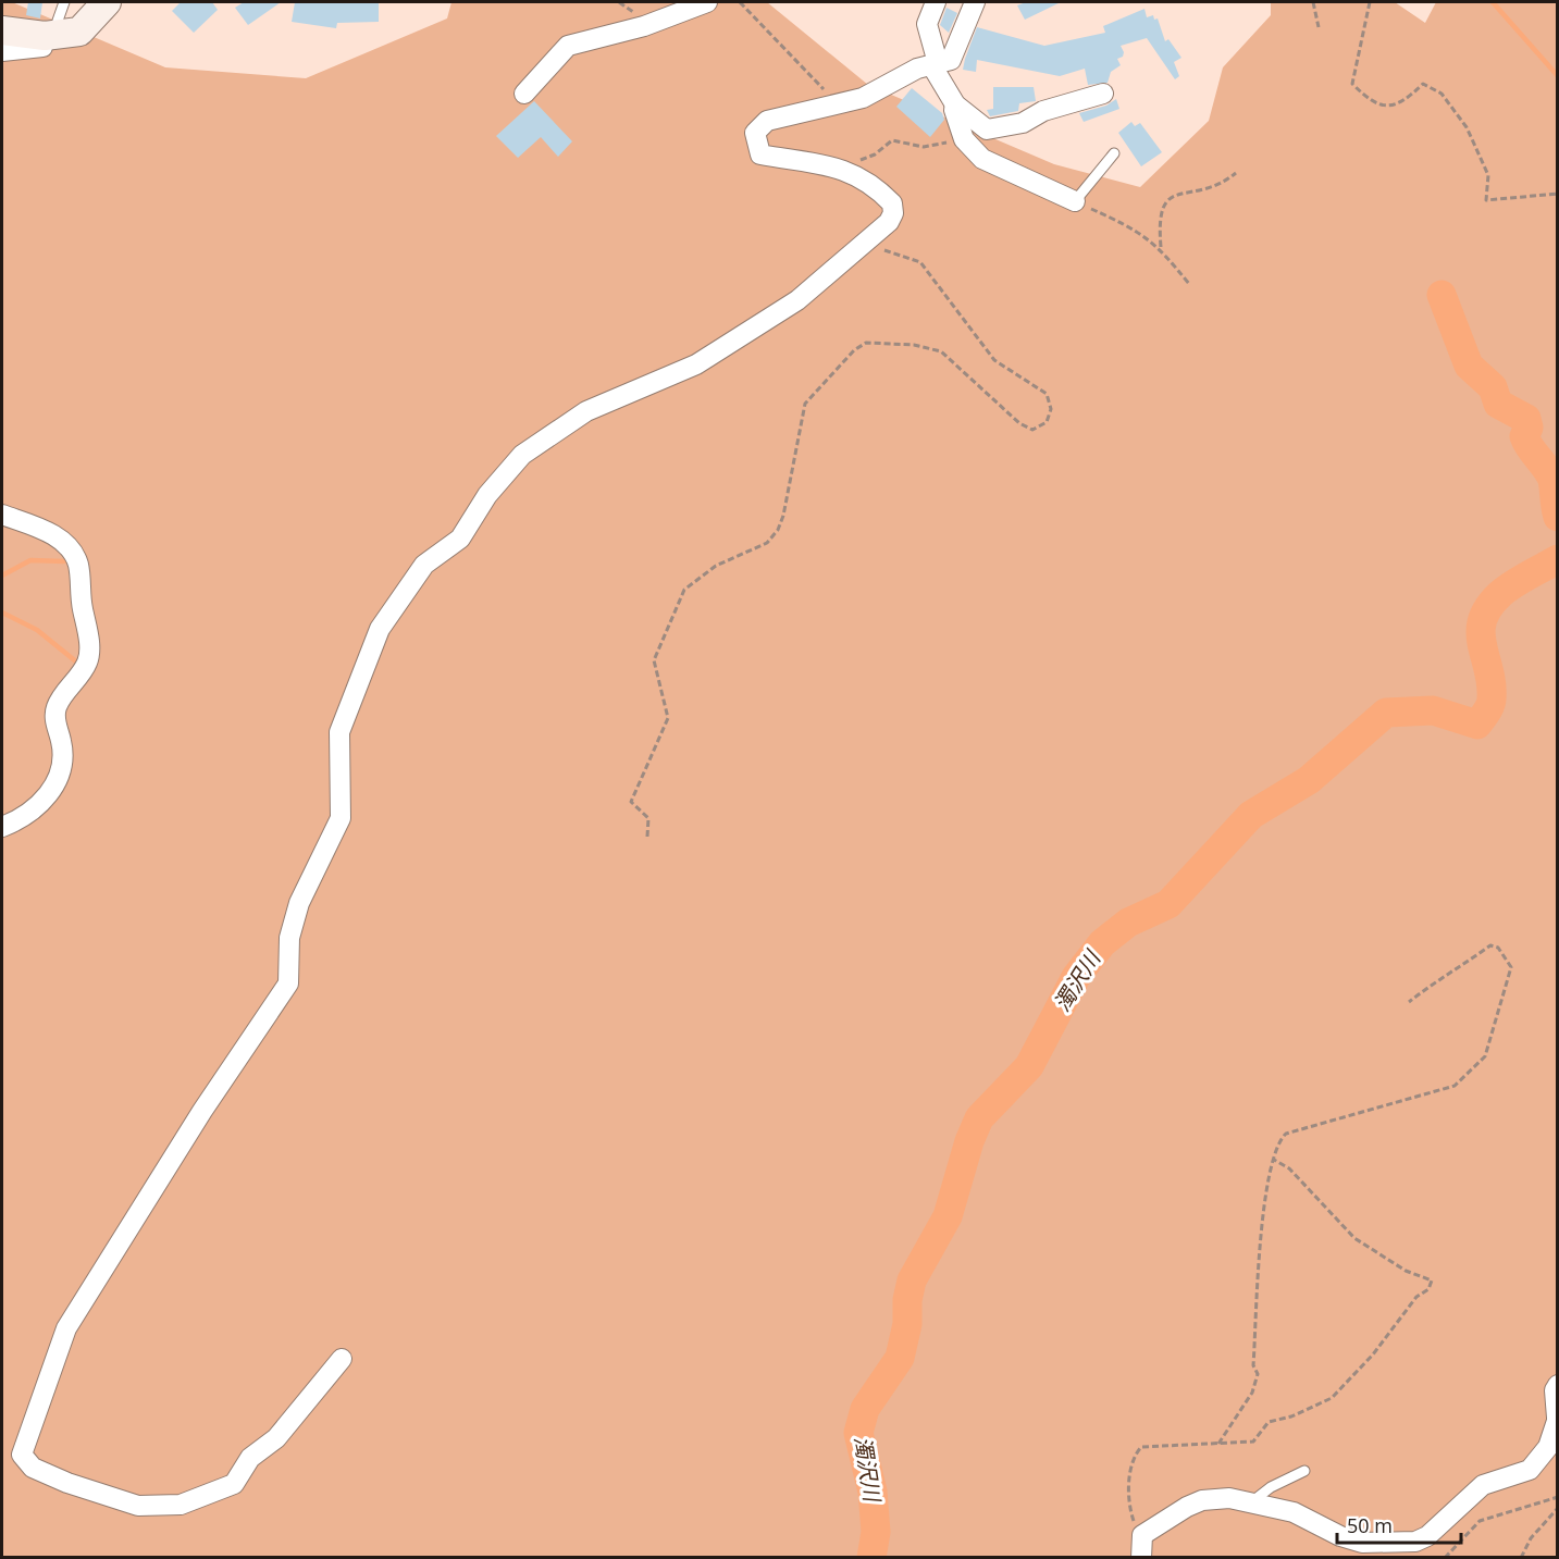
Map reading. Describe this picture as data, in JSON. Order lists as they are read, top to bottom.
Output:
{
  "water": ["濁沢川"],
  "scale_bar": "50 m"
}
